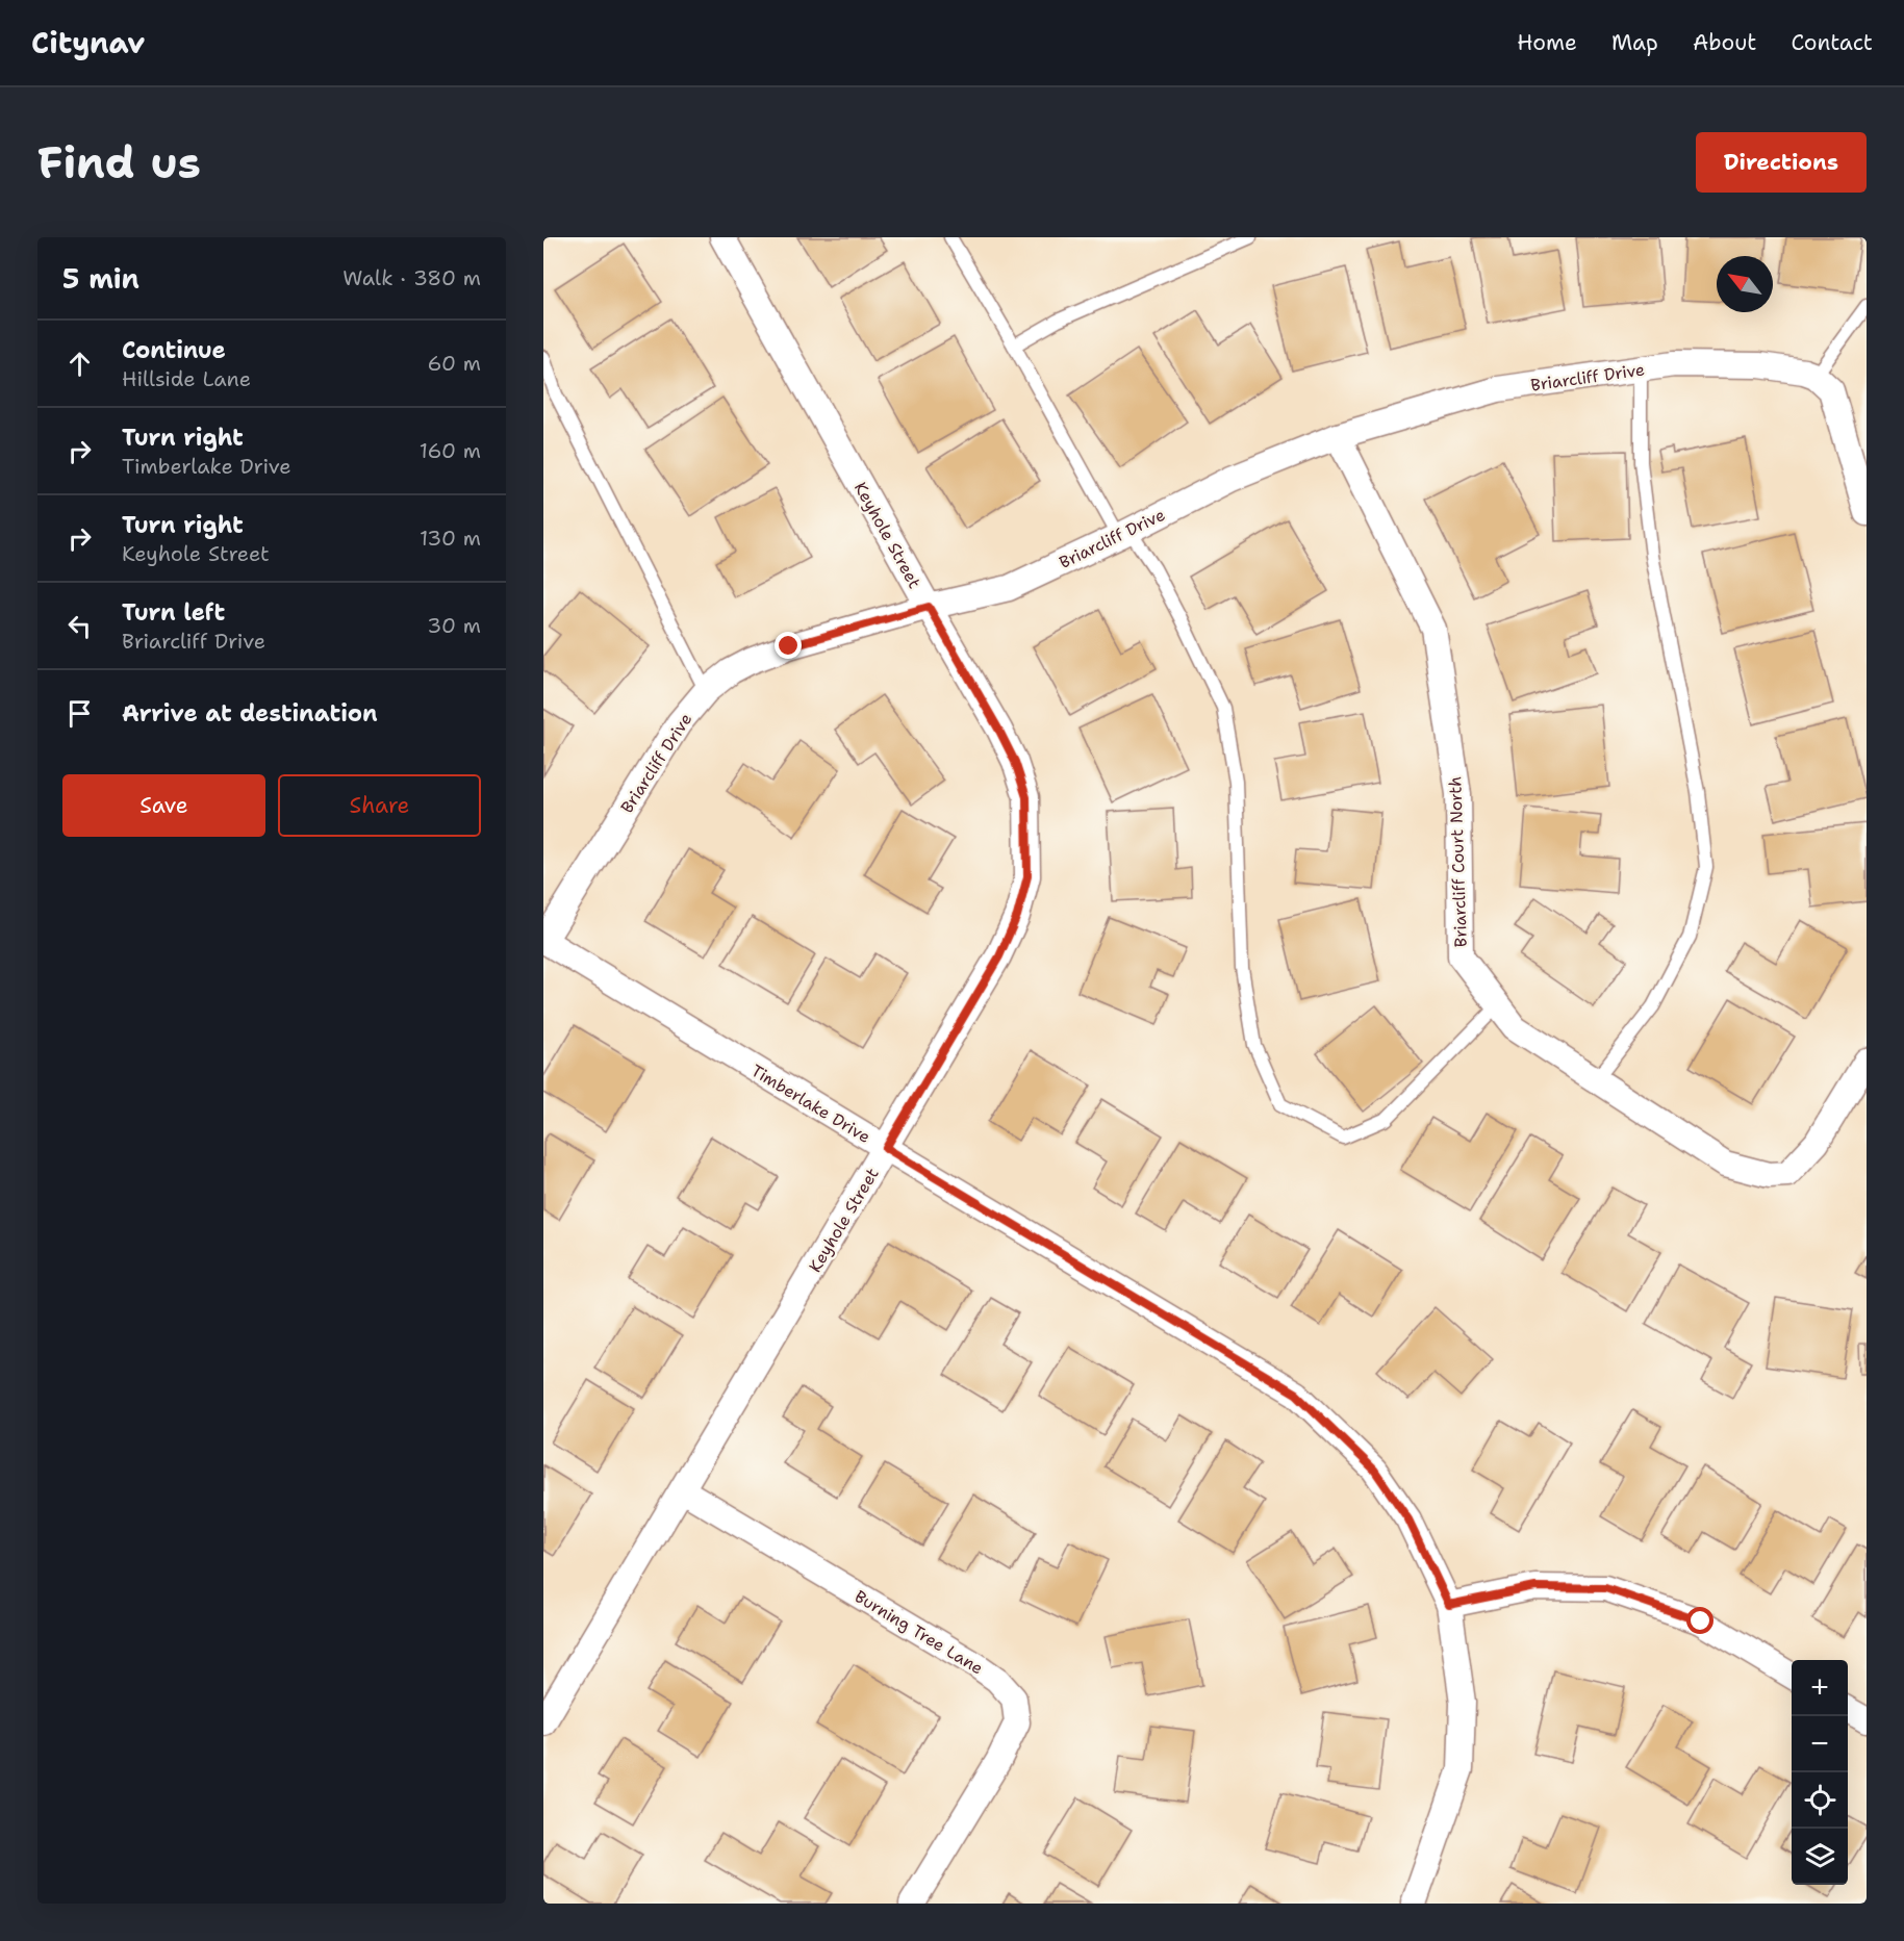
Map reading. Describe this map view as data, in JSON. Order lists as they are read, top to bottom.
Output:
{
  "streets": {
    "street": [
      "Briarcliff Drive",
      "Keyhole Street",
      "Briarcliff Court North",
      "Timberlake Drive",
      "Burning Tree Lane"
    ]
  },
  "crossings": [
    ["Briarcliff Drive", "Keyhole Street"],
    ["Briarcliff Drive", "Briarcliff Court North"],
    ["Briarcliff Drive", "Timberlake Drive"],
    ["Keyhole Street", "Timberlake Drive"],
    ["Keyhole Street", "Burning Tree Lane"]
  ],
  "north": "top left",
  "page": {
    "header": "Citynav",
    "nav": [
      "Home",
      "Map",
      "About",
      "Contact"
    ],
    "buttons": [
      "Directions",
      ["Save", "Share"]
    ],
    "title": "Find us",
    "heading": ["5 min", "Walk · 380 m"],
    "list": [
      ["Continue", "Hillside Lane", "60 m"],
      ["Turn right", "Timberlake Drive", "160 m"],
      ["Turn right", "Keyhole Street", "130 m"],
      ["Turn left", "Briarcliff Drive", "30 m"],
      "Arrive at destination"
    ],
    "map_buttons": ["+", "−"]
  }
}
